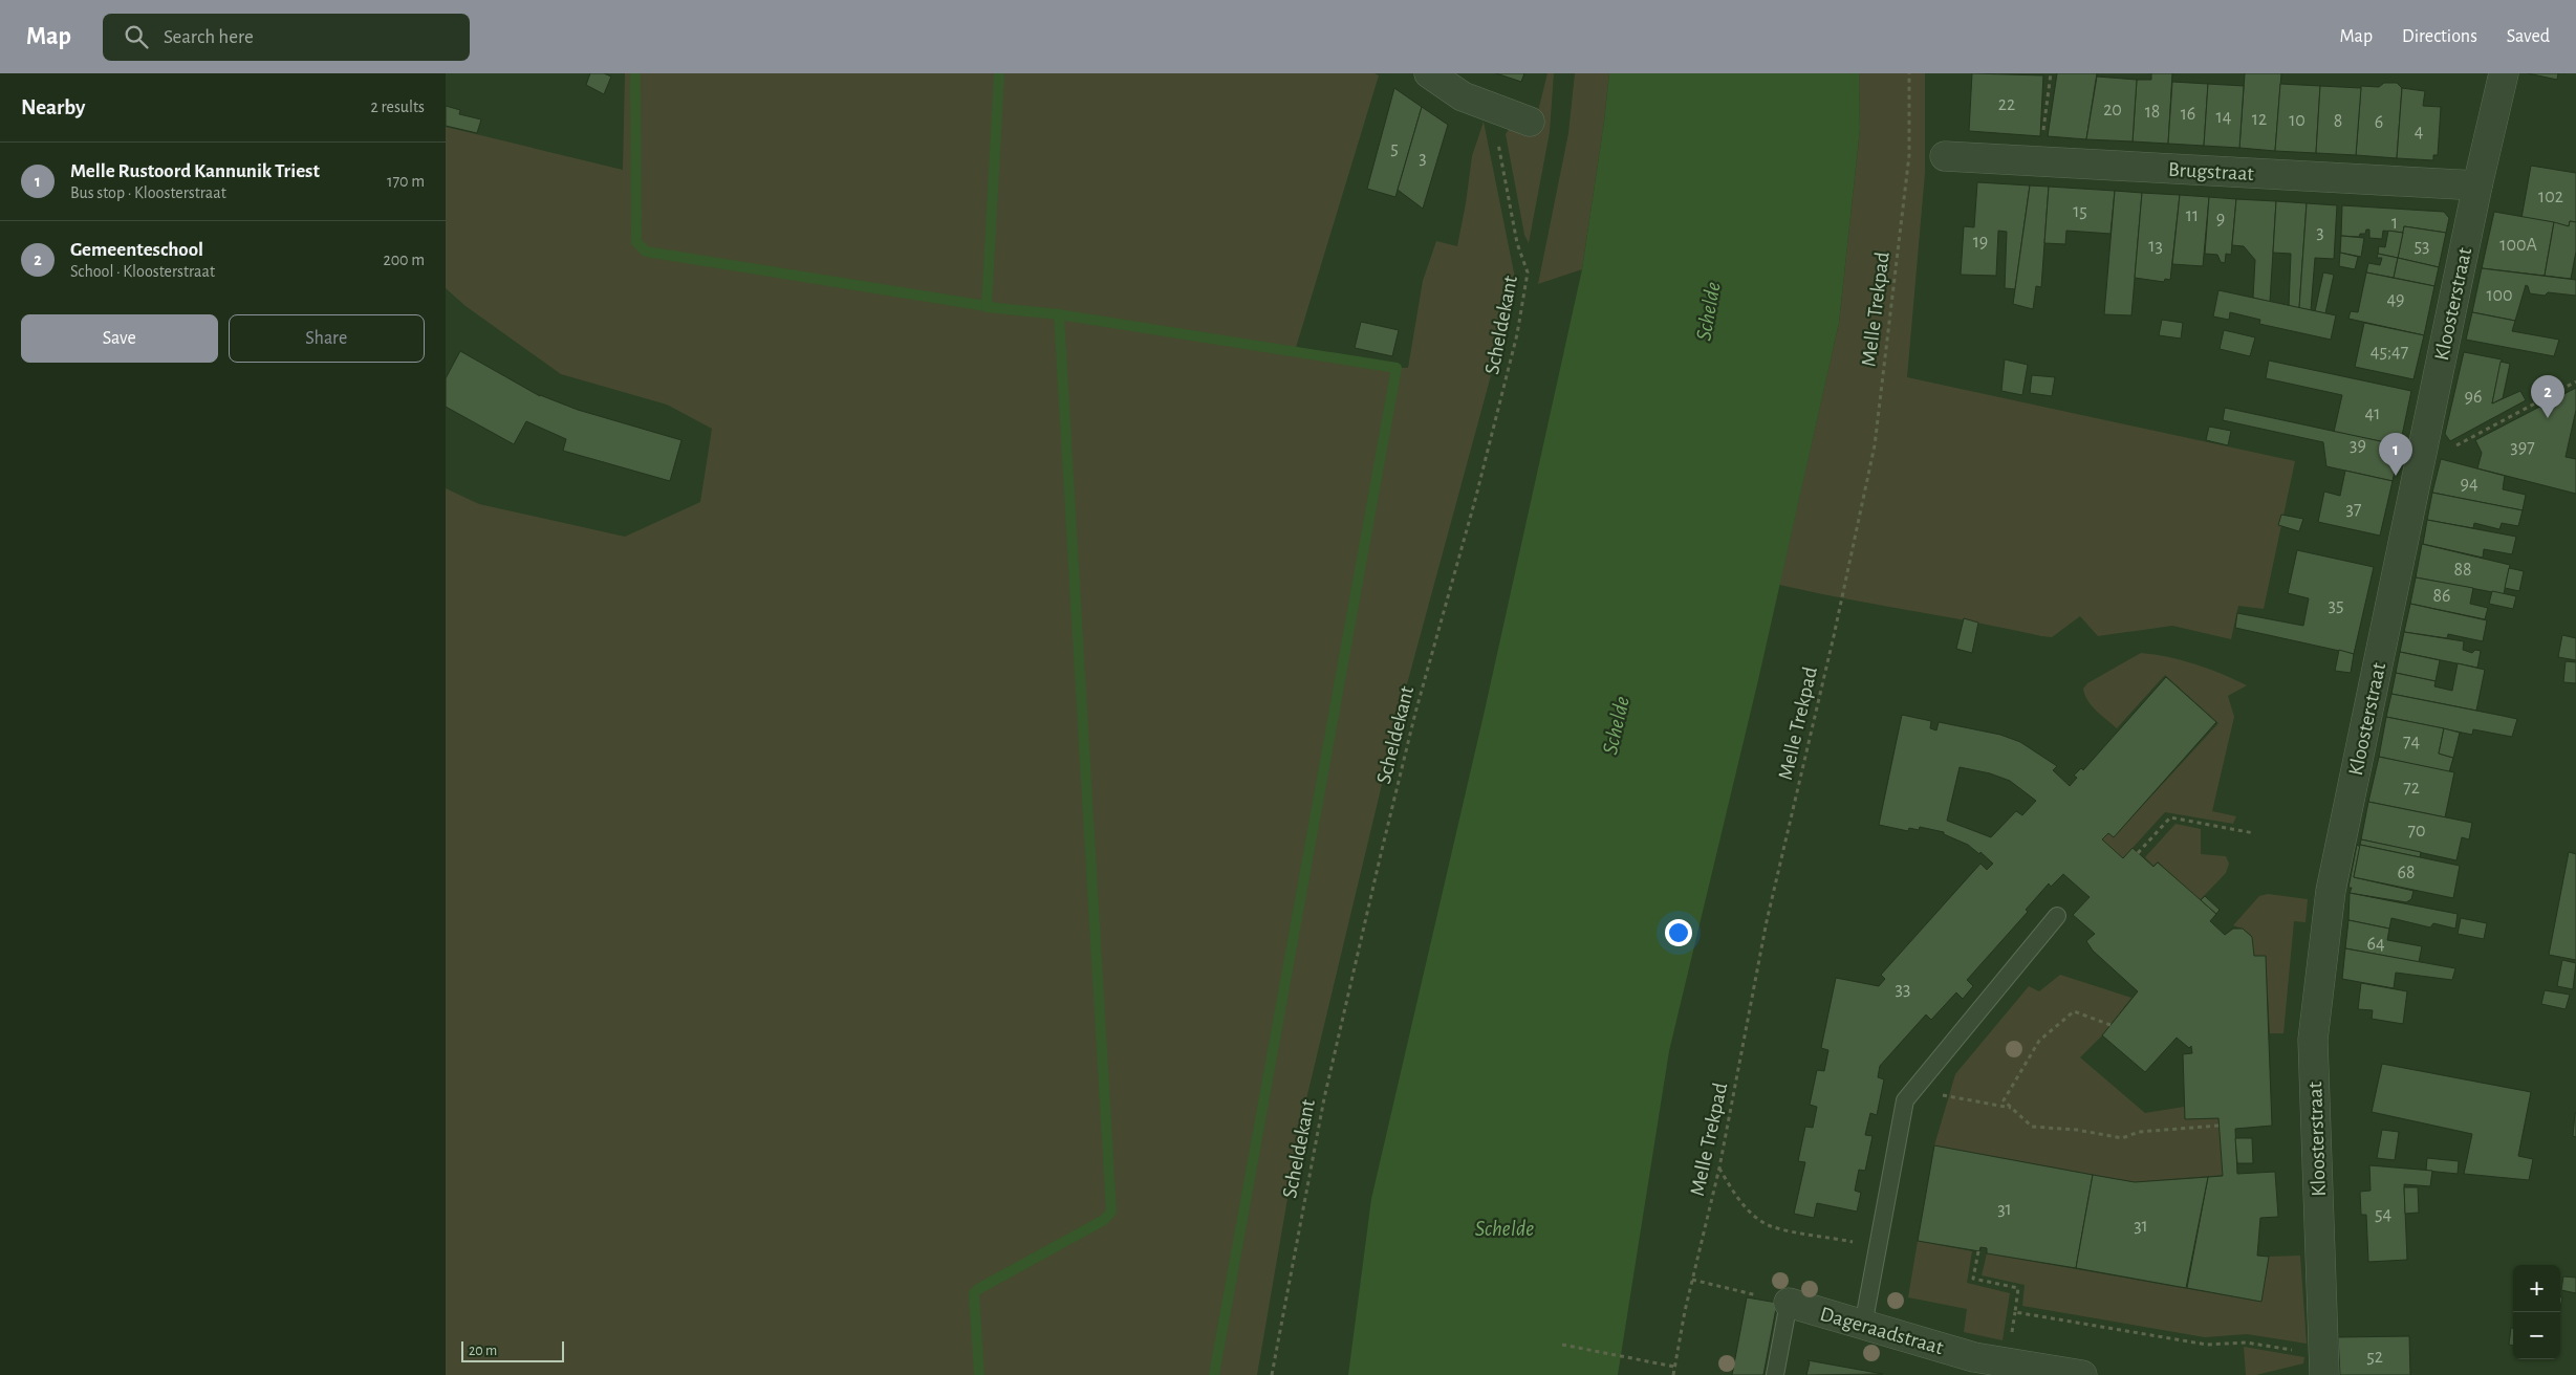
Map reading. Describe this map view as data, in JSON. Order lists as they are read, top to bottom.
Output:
{
  "streets": {
    "street": ["Brugstraat", "Kloosterstraat", "Dageraadstraat"],
    "path": ["Melle Trekpad", "Scheldekant"]
  },
  "crossings": [
    ["Brugstraat", "Kloosterstraat"]
  ],
  "water": ["Schelde"],
  "house_numbers": [
    "22",
    "20",
    "18",
    "16",
    "14",
    "12",
    "10",
    "8",
    "6",
    "4",
    "5",
    "3",
    "102",
    "15",
    "11",
    "9",
    "1",
    "3",
    "19",
    "100A",
    "13",
    "53",
    "100",
    "49",
    "45;47",
    "96",
    "41",
    "39",
    "397",
    "94",
    "37",
    "88",
    "86",
    "35",
    "74",
    "72",
    "70",
    "68",
    "64",
    "33",
    "31",
    "54",
    "31",
    "52"
  ],
  "scale_bar": "20 m",
  "page": {
    "header": "Map",
    "search": "Search here",
    "nav": ["Map", "Directions", "Saved"],
    "heading": ["Nearby", "2 results"],
    "list": [
      {
        "mark": "1",
        "name": "Melle Rustoord Kannunik Triest",
        "note": "Bus stop · Kloosterstraat",
        "value": "170 m"
      },
      {
        "mark": "2",
        "name": "Gemeenteschool",
        "note": "School · Kloosterstraat",
        "value": "200 m"
      }
    ],
    "buttons": ["Save", "Share"],
    "pins": ["2", "1"],
    "map_buttons": ["+", "−"],
    "scale": "20 m"
  }
}
